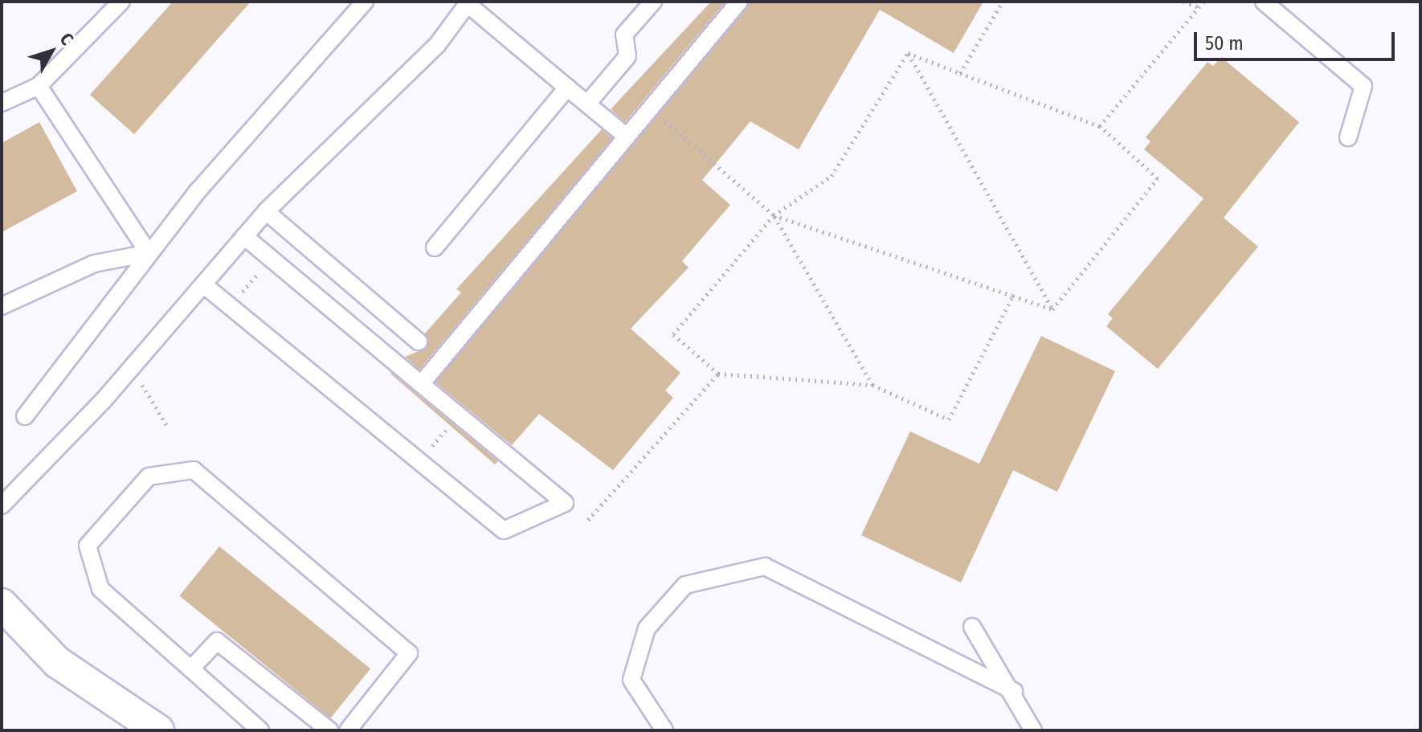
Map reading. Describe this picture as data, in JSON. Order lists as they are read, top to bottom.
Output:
{
  "scale_bar": "50 m",
  "north": "top right"
}
